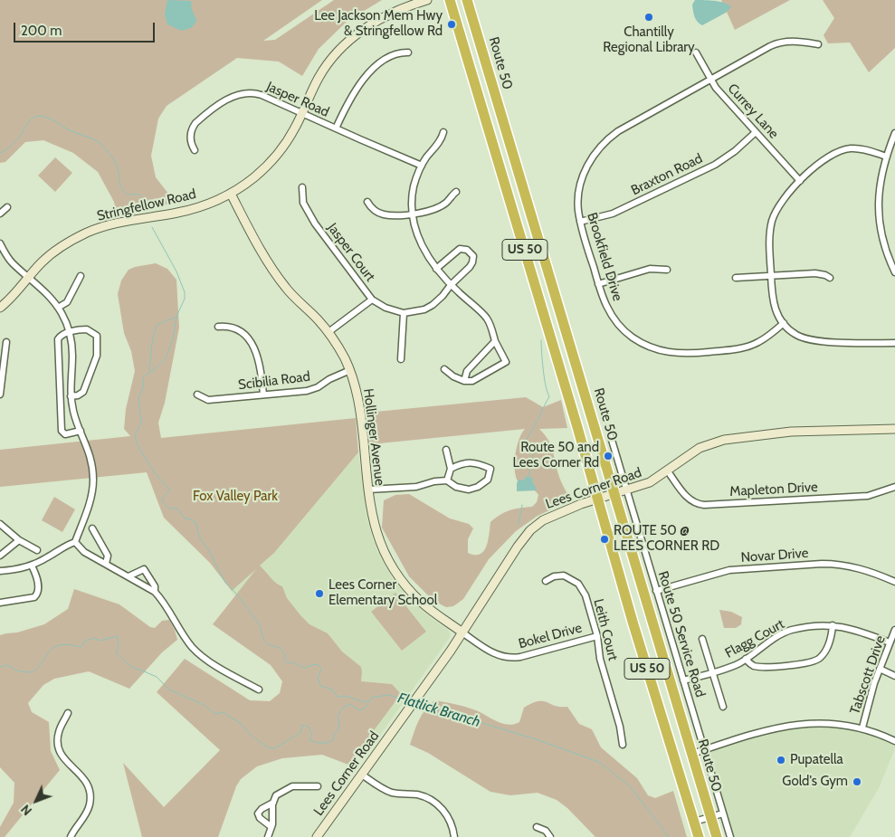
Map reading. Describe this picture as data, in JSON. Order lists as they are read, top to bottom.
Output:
{
  "streets": {
    "highway": ["Route 50", "US 50"],
    "street": [
      "Jasper Road",
      "Currey Lane",
      "Braxton Road",
      "Stringfellow Road",
      "Jasper Court",
      "Brookfield Drive",
      "Scibilia Road",
      "Hollinger Avenue",
      "Lees Corner Road",
      "Mapleton Drive",
      "Novar Drive",
      "Leith Court",
      "Route 50 Service Road",
      "Bokel Drive",
      "Flagg Court",
      "Tabscott Drive"
    ]
  },
  "crossings": [
    ["Route 50", "Lees Corner Road"],
    ["Jasper Road", "Stringfellow Road"],
    ["Currey Lane", "Braxton Road"],
    ["Currey Lane", "Brookfield Drive"],
    ["Braxton Road", "Brookfield Drive"],
    ["Stringfellow Road", "Hollinger Avenue"],
    ["US 50", "Lees Corner Road"],
    ["Scibilia Road", "Hollinger Avenue"],
    ["Hollinger Avenue", "Lees Corner Road"],
    ["Hollinger Avenue", "Bokel Drive"],
    ["Lees Corner Road", "Mapleton Drive"],
    ["Lees Corner Road", "Route 50 Service Road"],
    ["Lees Corner Road", "Bokel Drive"],
    ["Novar Drive", "Route 50 Service Road"],
    ["Leith Court", "Bokel Drive"],
    ["Route 50 Service Road", "Flagg Court"],
    ["Flagg Court", "Tabscott Drive"]
  ],
  "water": ["Flatlick Branch"],
  "parks": ["Fox Valley Park"],
  "places": [
    "Chantilly Regional Library",
    "Lee Jackson Mem Hwy & Stringfellow Rd",
    "Route 50 and Lees Corner Rd",
    "ROUTE 50 @ LEES CORNER RD",
    "Lees Corner Elementary School",
    "Pupatella",
    "Gold's Gym"
  ],
  "scale_bar": "200 m",
  "north": "bottom left"
}
